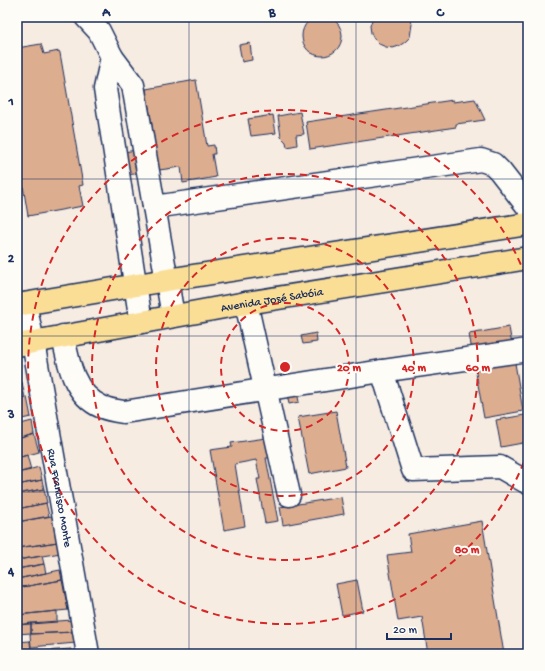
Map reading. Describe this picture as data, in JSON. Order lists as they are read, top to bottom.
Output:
{
  "streets": {
    "main road": ["Avenida José Sabóia"],
    "street": ["Rua Francisco Monte"]
  },
  "crossings": [
    ["Avenida José Sabóia", "Rua Francisco Monte"]
  ],
  "scale_bar": "20 m",
  "grid": {
    "columns": ["A", "B", "C"],
    "rows": [
      "1",
      "2",
      "3",
      "4"
    ]
  },
  "rings": [
    "20 m",
    "40 m",
    "60 m",
    "80 m"
  ]
}
